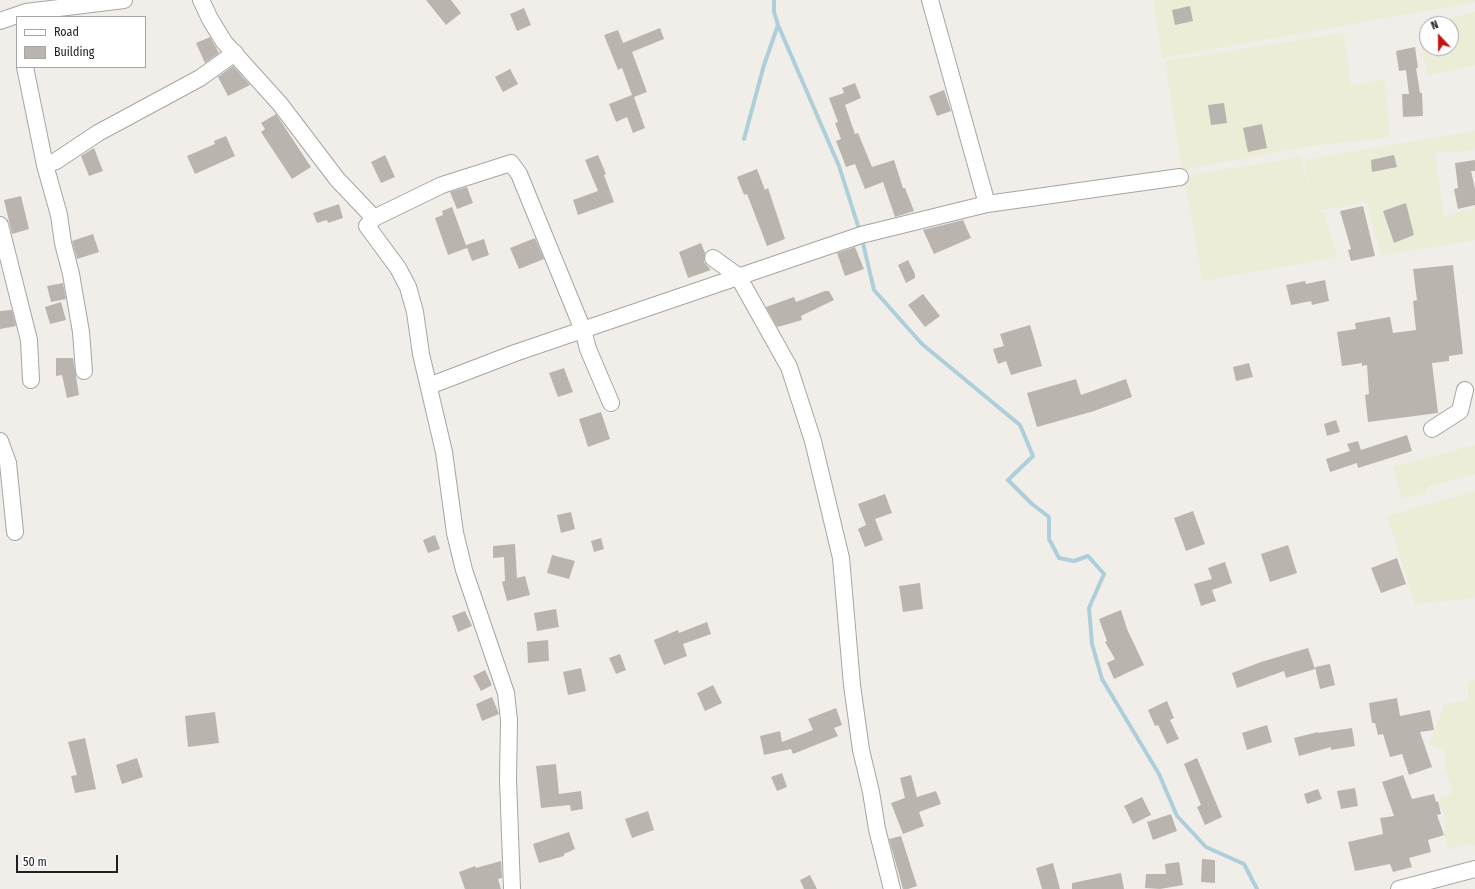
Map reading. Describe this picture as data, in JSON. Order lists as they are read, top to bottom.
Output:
{
  "legend": ["Road", "Building"],
  "scale_bar": "50 m",
  "north": "top"
}
